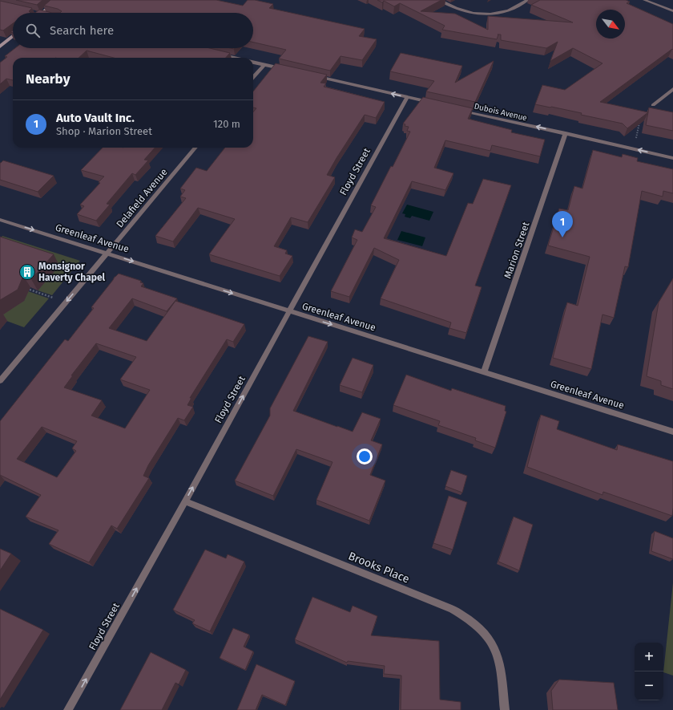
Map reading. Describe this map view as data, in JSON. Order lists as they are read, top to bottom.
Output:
{
  "streets": {
    "street": [
      "Dubois Avenue",
      "Floyd Street",
      "Delafield Avenue",
      "Greenleaf Avenue",
      "Marion Street",
      "Brooks Place"
    ]
  },
  "crossings": [
    ["Dubois Avenue", "Marion Street"],
    ["Floyd Street", "Greenleaf Avenue"],
    ["Floyd Street", "Brooks Place"],
    ["Delafield Avenue", "Greenleaf Avenue"],
    ["Greenleaf Avenue", "Marion Street"]
  ],
  "one_way": [
    "Dubois Avenue",
    "Floyd Street",
    "Delafield Avenue",
    "Greenleaf Avenue"
  ],
  "places": {
    "building": ["Monsignor Haverty Chapel"]
  },
  "north": "bottom right",
  "page": {
    "search": "Search here",
    "heading": "Nearby",
    "list": [
      {
        "mark": "1",
        "name": "Auto Vault Inc.",
        "note": "Shop · Marion Street",
        "value": "120 m"
      }
    ],
    "pins": "1",
    "map_buttons": ["+", "−"]
  }
}
